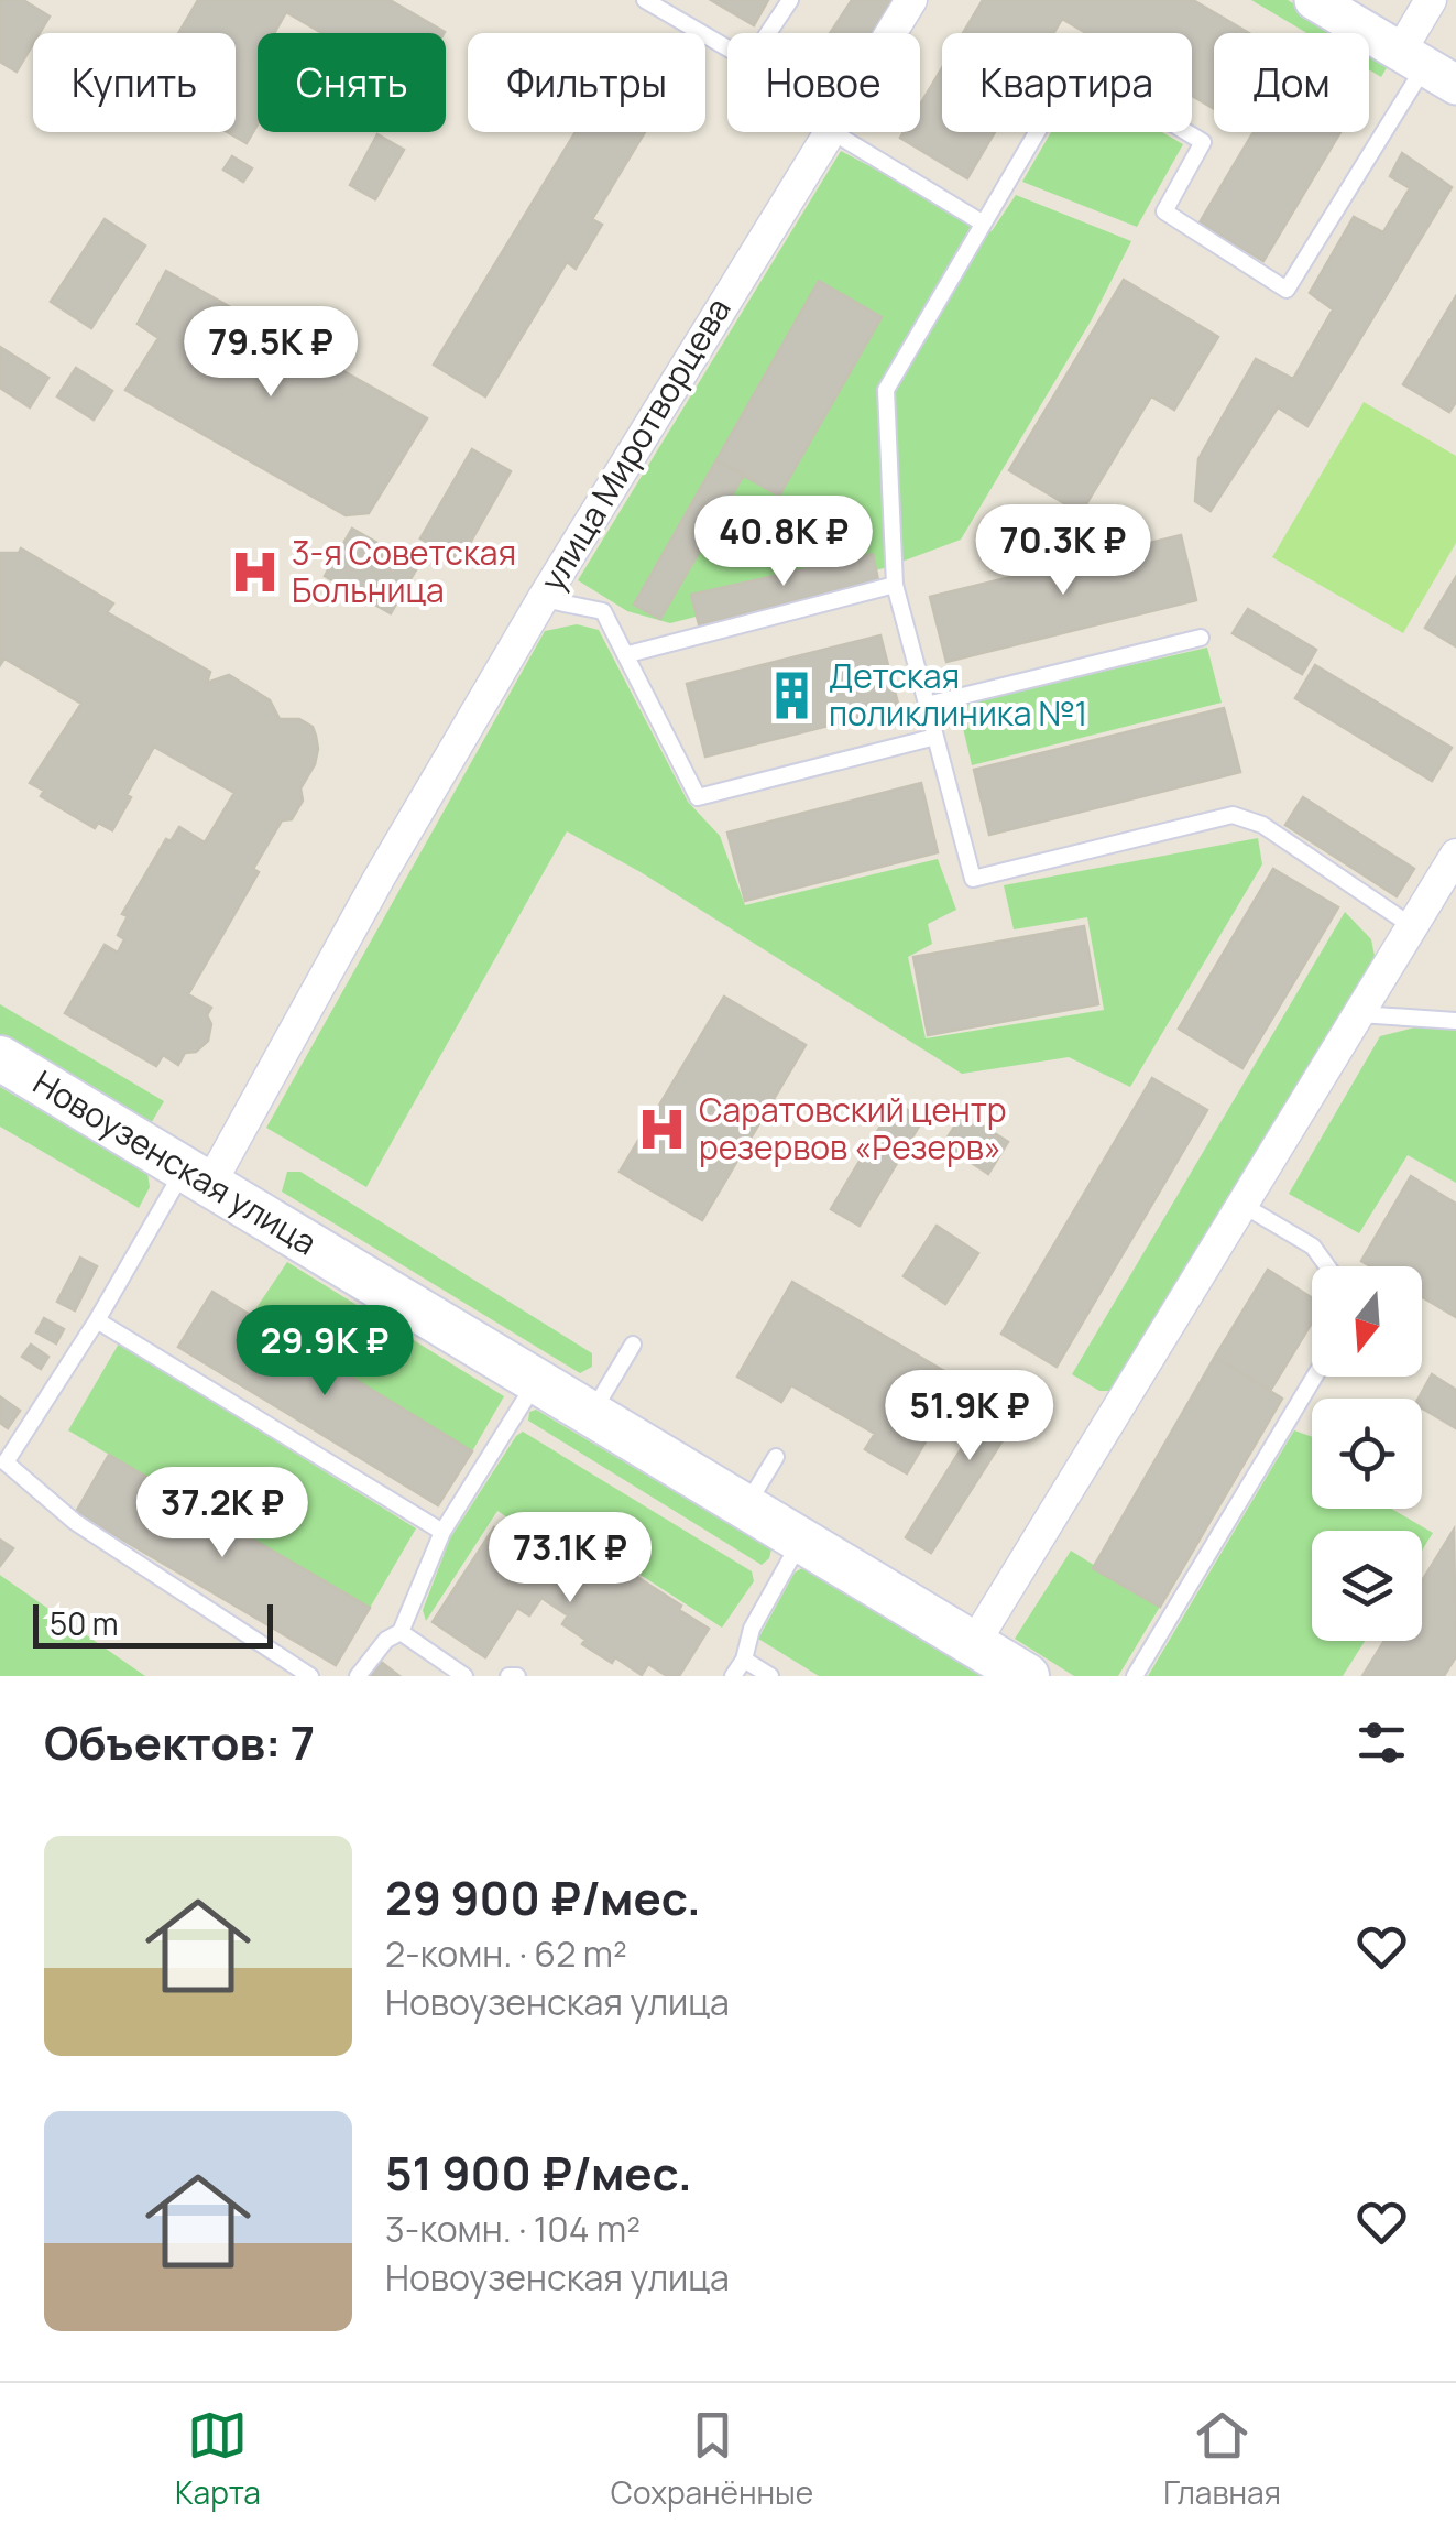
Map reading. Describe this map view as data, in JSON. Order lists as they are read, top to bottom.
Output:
{
  "streets": {
    "main road": ["Новоузенская улица"],
    "street": ["улица Миротворцева"]
  },
  "crossings": [
    ["улица Миротворцева", "Новоузенская улица"]
  ],
  "places": {
    "hospital": ["3-я Советская Больница", "Саратовский центр резервов «Резерв»"],
    "building": ["Детская поликлиника №1"]
  },
  "scale_bar": "50 m",
  "north": "bottom",
  "page": {
    "chip": [
      "Купить",
      "Снять",
      "Фильтры",
      "Новое",
      "Квартира",
      "Дом"
    ],
    "price": [
      "79.5K ₽",
      "40.8K ₽",
      "70.3K ₽",
      "29.9K ₽",
      "51.9K ₽",
      "37.2K ₽",
      "73.1K ₽"
    ],
    "scale": "50 m",
    "heading": "Объектов: 7",
    "list": [
      {
        "name": "29 900 ₽/мес.",
        "note": "2-комн. · 62 m² · Новоузенская улица"
      },
      {
        "name": "51 900 ₽/мес.",
        "note": "3-комн. · 104 m² · Новоузенская улица"
      }
    ],
    "tabs": ["Карта", "Сохранённые", "Главная"]
  }
}
